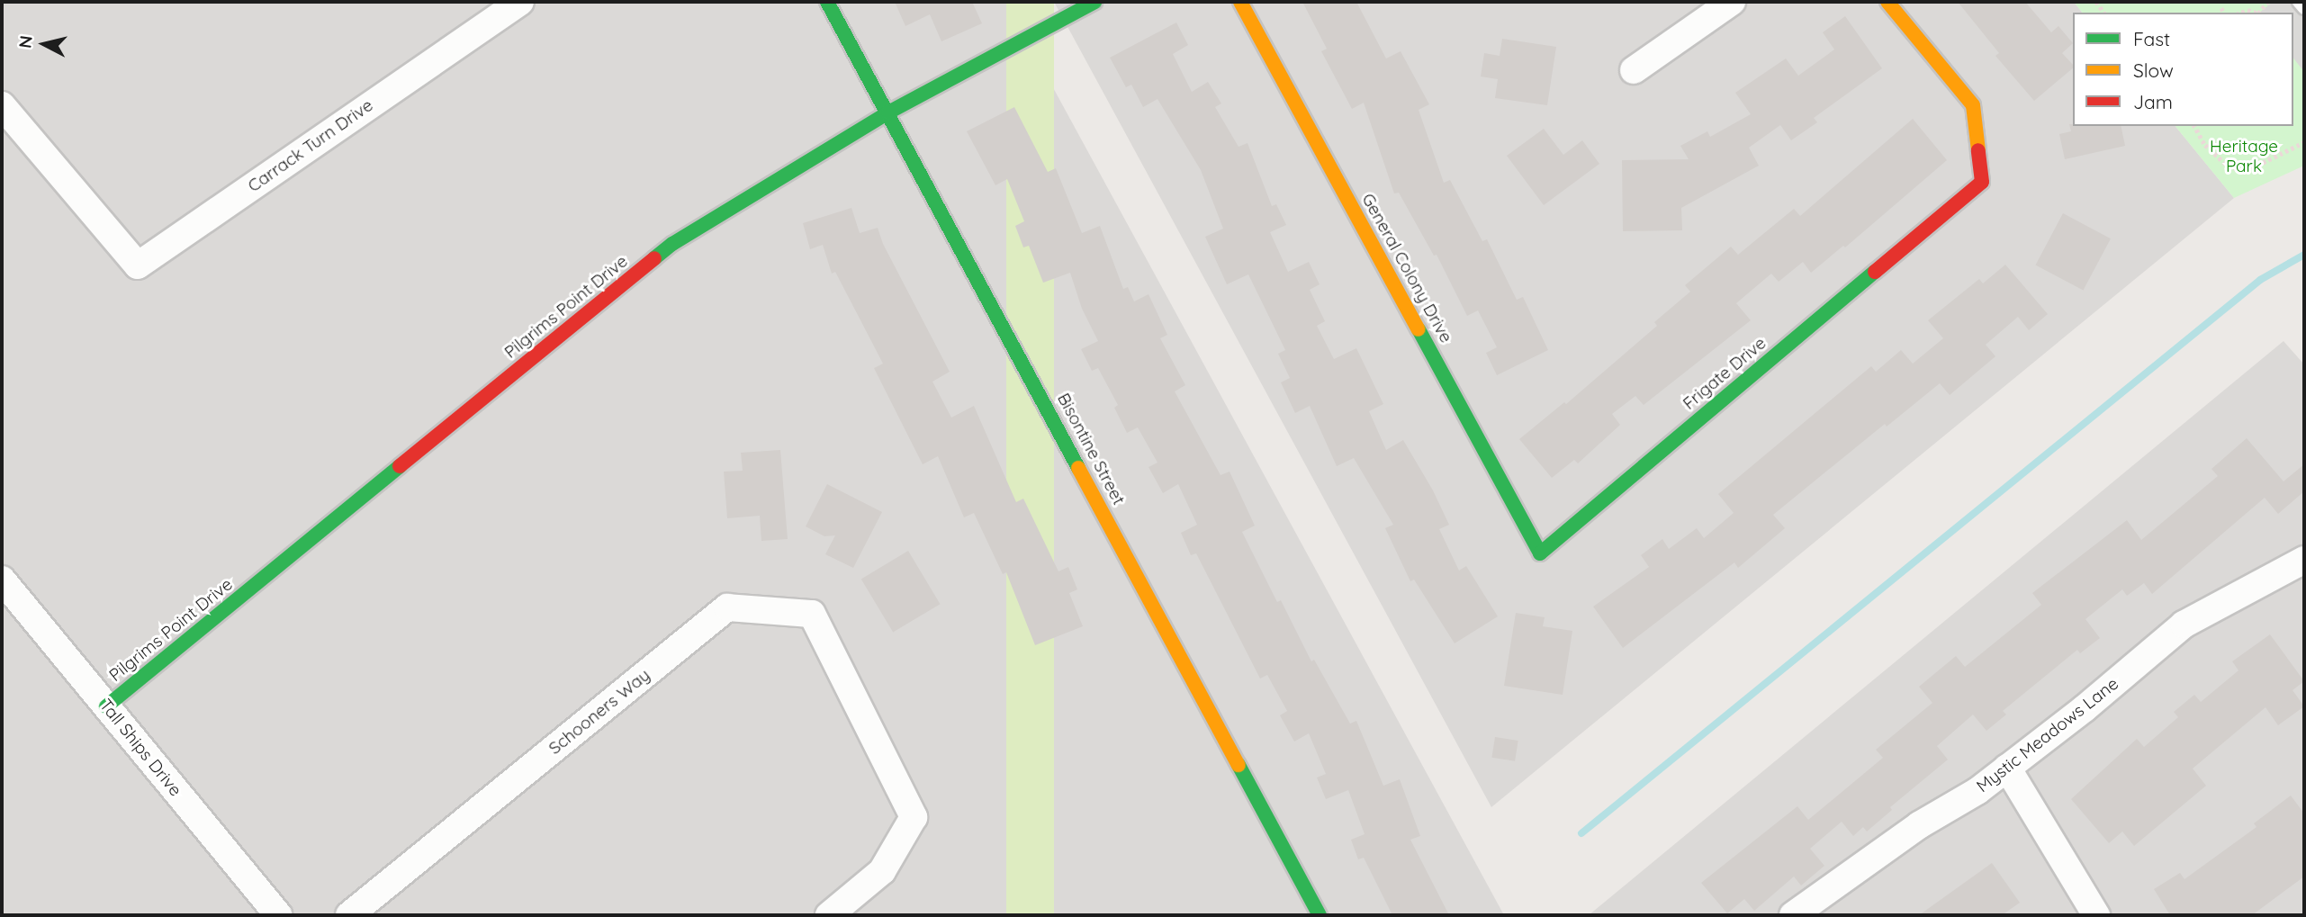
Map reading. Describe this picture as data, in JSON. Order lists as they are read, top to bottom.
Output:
{
  "streets": {
    "street": [
      "Carrack Turn Drive",
      "General Colony Drive",
      "Pilgrims Point Drive",
      "Frigate Drive",
      "Bisontine Street",
      "Schooners Way",
      "Mystic Meadows Lane",
      "Tall Ships Drive"
    ]
  },
  "crossings": [
    ["General Colony Drive", "Frigate Drive"],
    ["Pilgrims Point Drive", "Bisontine Street"],
    ["Pilgrims Point Drive", "Tall Ships Drive"]
  ],
  "parks": ["Heritage Park"],
  "legend": ["Fast", "Slow", "Jam"],
  "north": "left"
}
